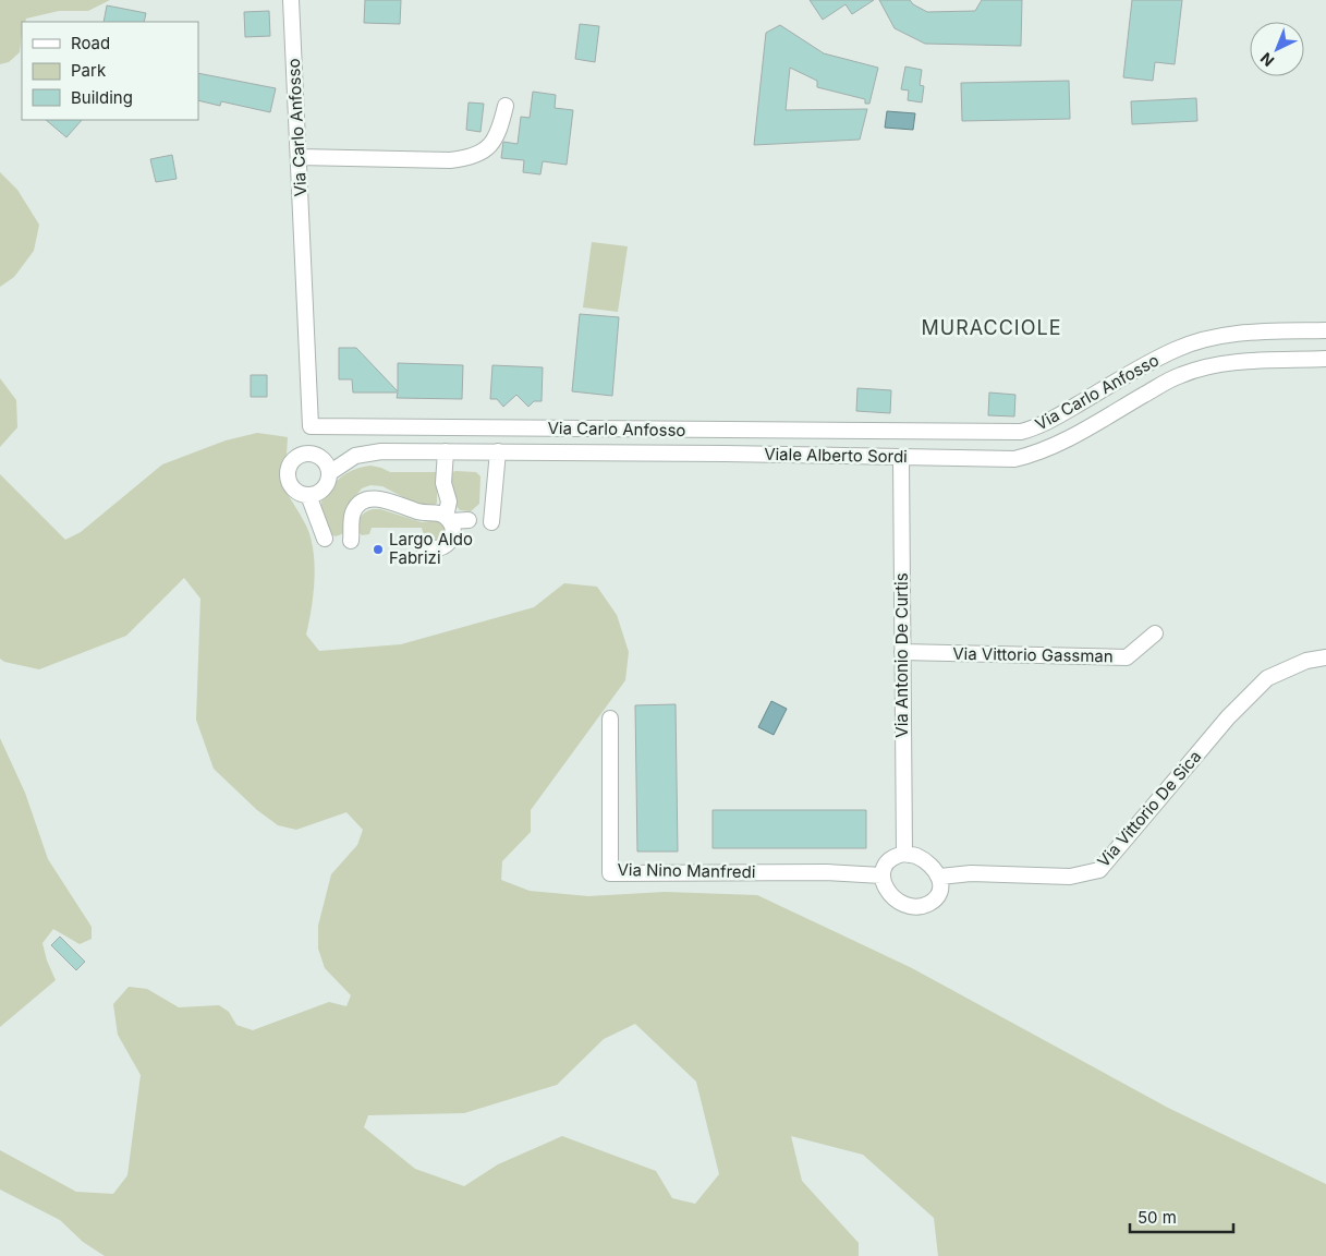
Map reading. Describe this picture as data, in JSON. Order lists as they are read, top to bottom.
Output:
{
  "streets": {
    "street": [
      "Via Carlo Anfosso",
      "Viale Alberto Sordi",
      "Via Antonio De Curtis",
      "Via Vittorio Gassman",
      "Via Vittorio De Sica",
      "Via Nino Manfredi"
    ]
  },
  "crossings": [
    ["Viale Alberto Sordi", "Via Antonio De Curtis"],
    ["Via Antonio De Curtis", "Via Vittorio Gassman"],
    ["Via Antonio De Curtis", "Via Vittorio De Sica"],
    ["Via Antonio De Curtis", "Via Nino Manfredi"],
    ["Via Vittorio De Sica", "Via Nino Manfredi"]
  ],
  "districts": ["MURACCIOLE"],
  "places": ["Largo Aldo Fabrizi"],
  "legend": ["Road", "Park", "Building"],
  "scale_bar": "50 m",
  "north": "bottom left"
}
